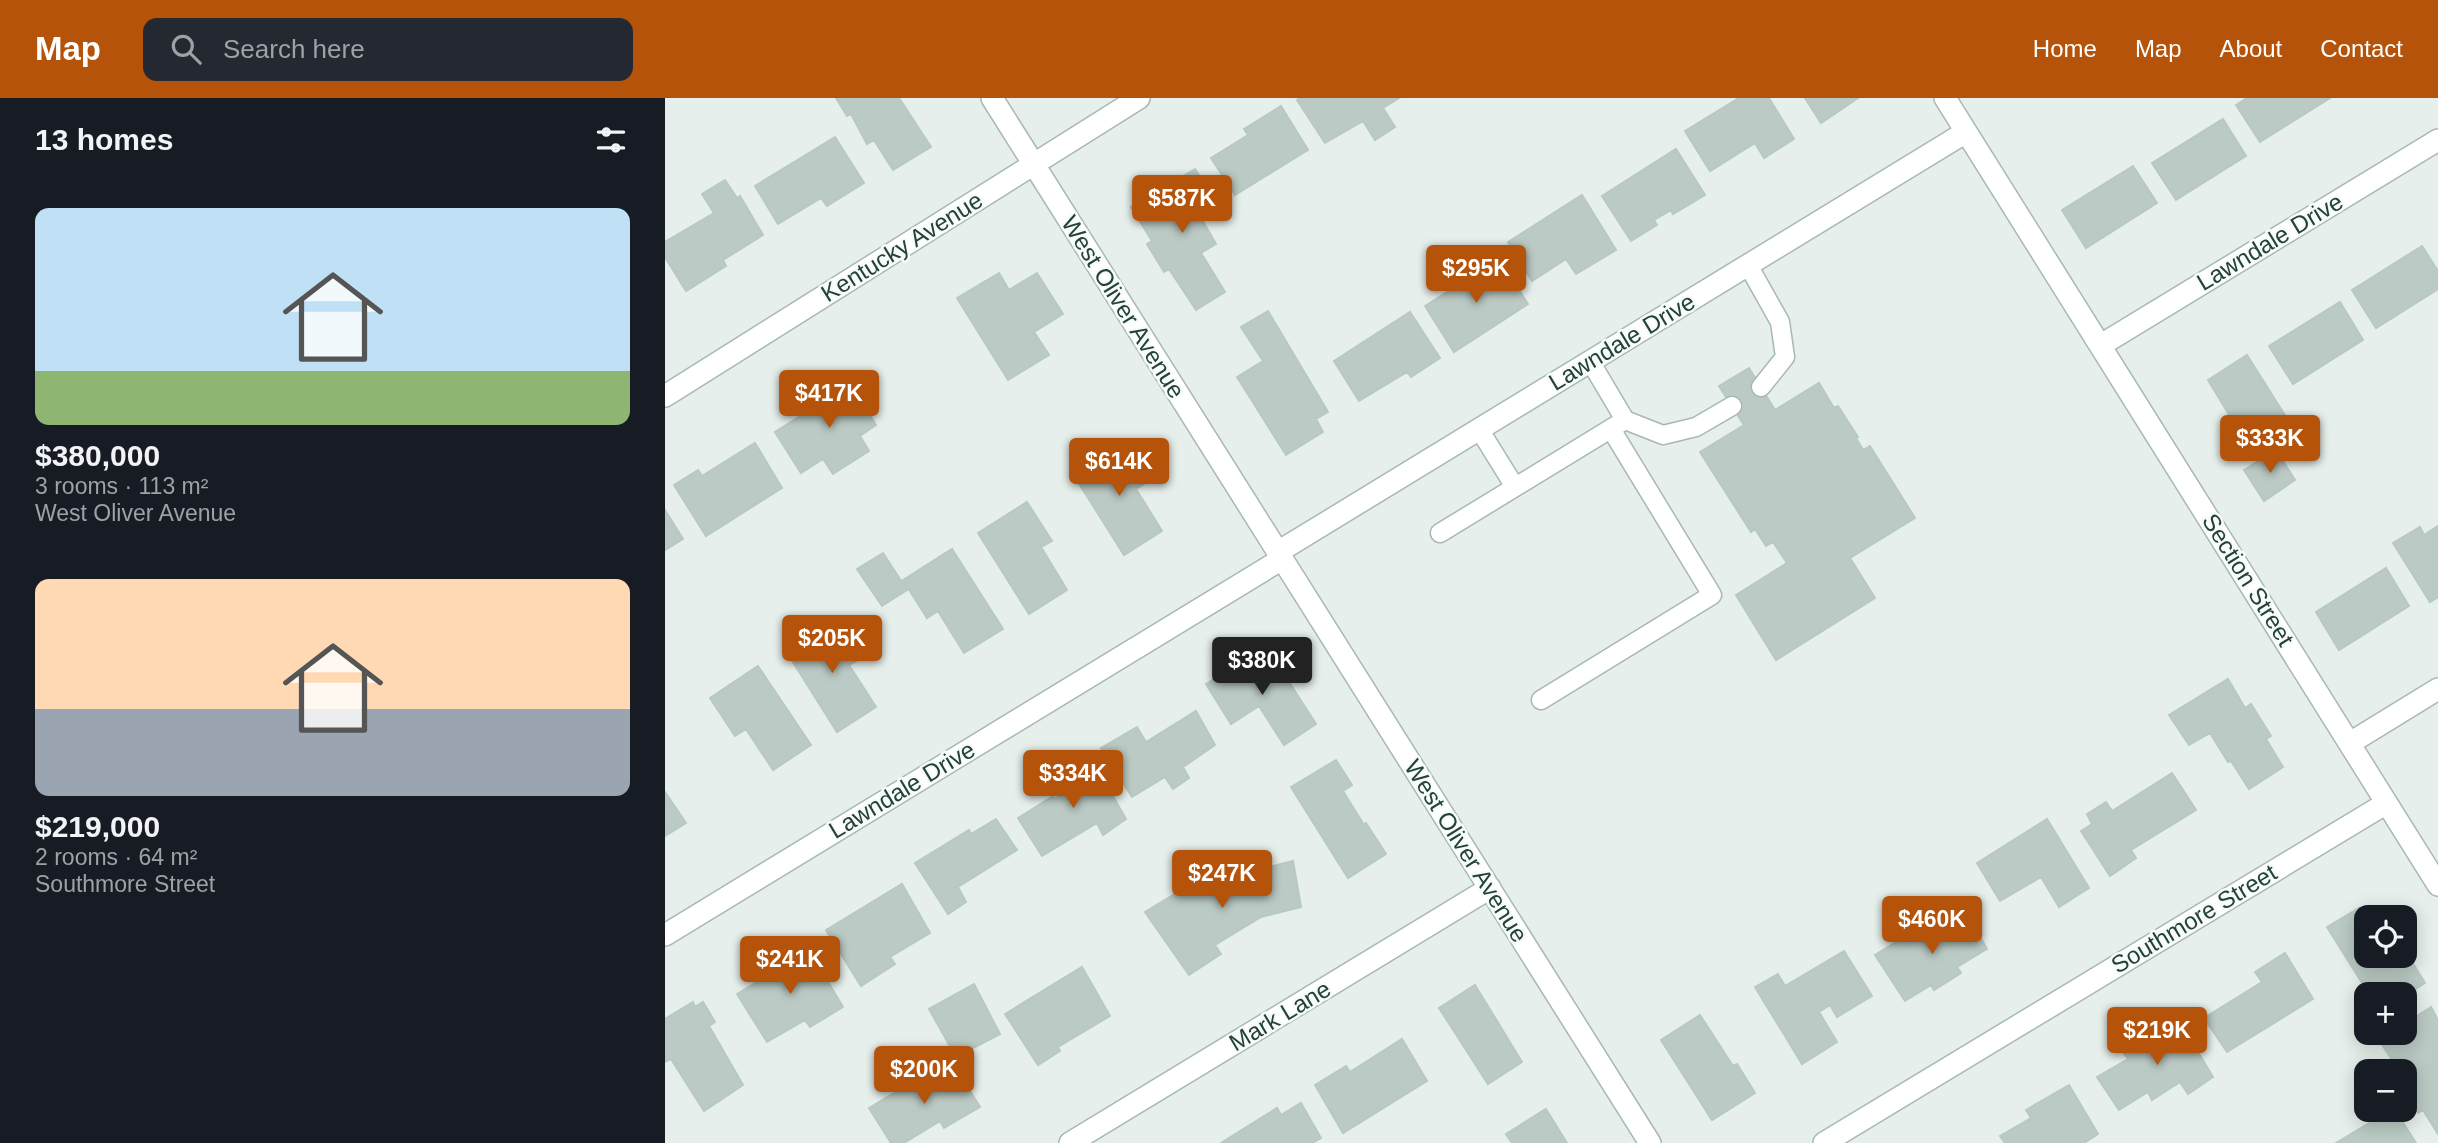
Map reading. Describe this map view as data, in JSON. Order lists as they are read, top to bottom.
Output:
{
  "streets": {
    "street": [
      "Lawndale Drive",
      "Kentucky Avenue",
      "West Oliver Avenue",
      "Section Street",
      "Southmore Street",
      "Mark Lane"
    ]
  },
  "crossings": [
    ["Lawndale Drive", "West Oliver Avenue"],
    ["Lawndale Drive", "Section Street"],
    ["Kentucky Avenue", "West Oliver Avenue"],
    ["West Oliver Avenue", "Mark Lane"],
    ["Section Street", "Southmore Street"]
  ],
  "page": {
    "header": "Map",
    "search": "Search here",
    "nav": [
      "Home",
      "Map",
      "About",
      "Contact"
    ],
    "heading": "13 homes",
    "price": [
      "$587K",
      "$295K",
      "$417K",
      "$333K",
      "$614K",
      "$205K",
      "$380K",
      "$334K",
      "$247K",
      "$460K",
      "$241K",
      "$219K",
      "$200K"
    ],
    "list": [
      {
        "name": "$380,000",
        "note": "3 rooms · 113 m² · West Oliver Avenue"
      },
      {
        "name": "$219,000",
        "note": "2 rooms · 64 m² · Southmore Street"
      }
    ],
    "map_buttons": ["+", "−"]
  }
}
